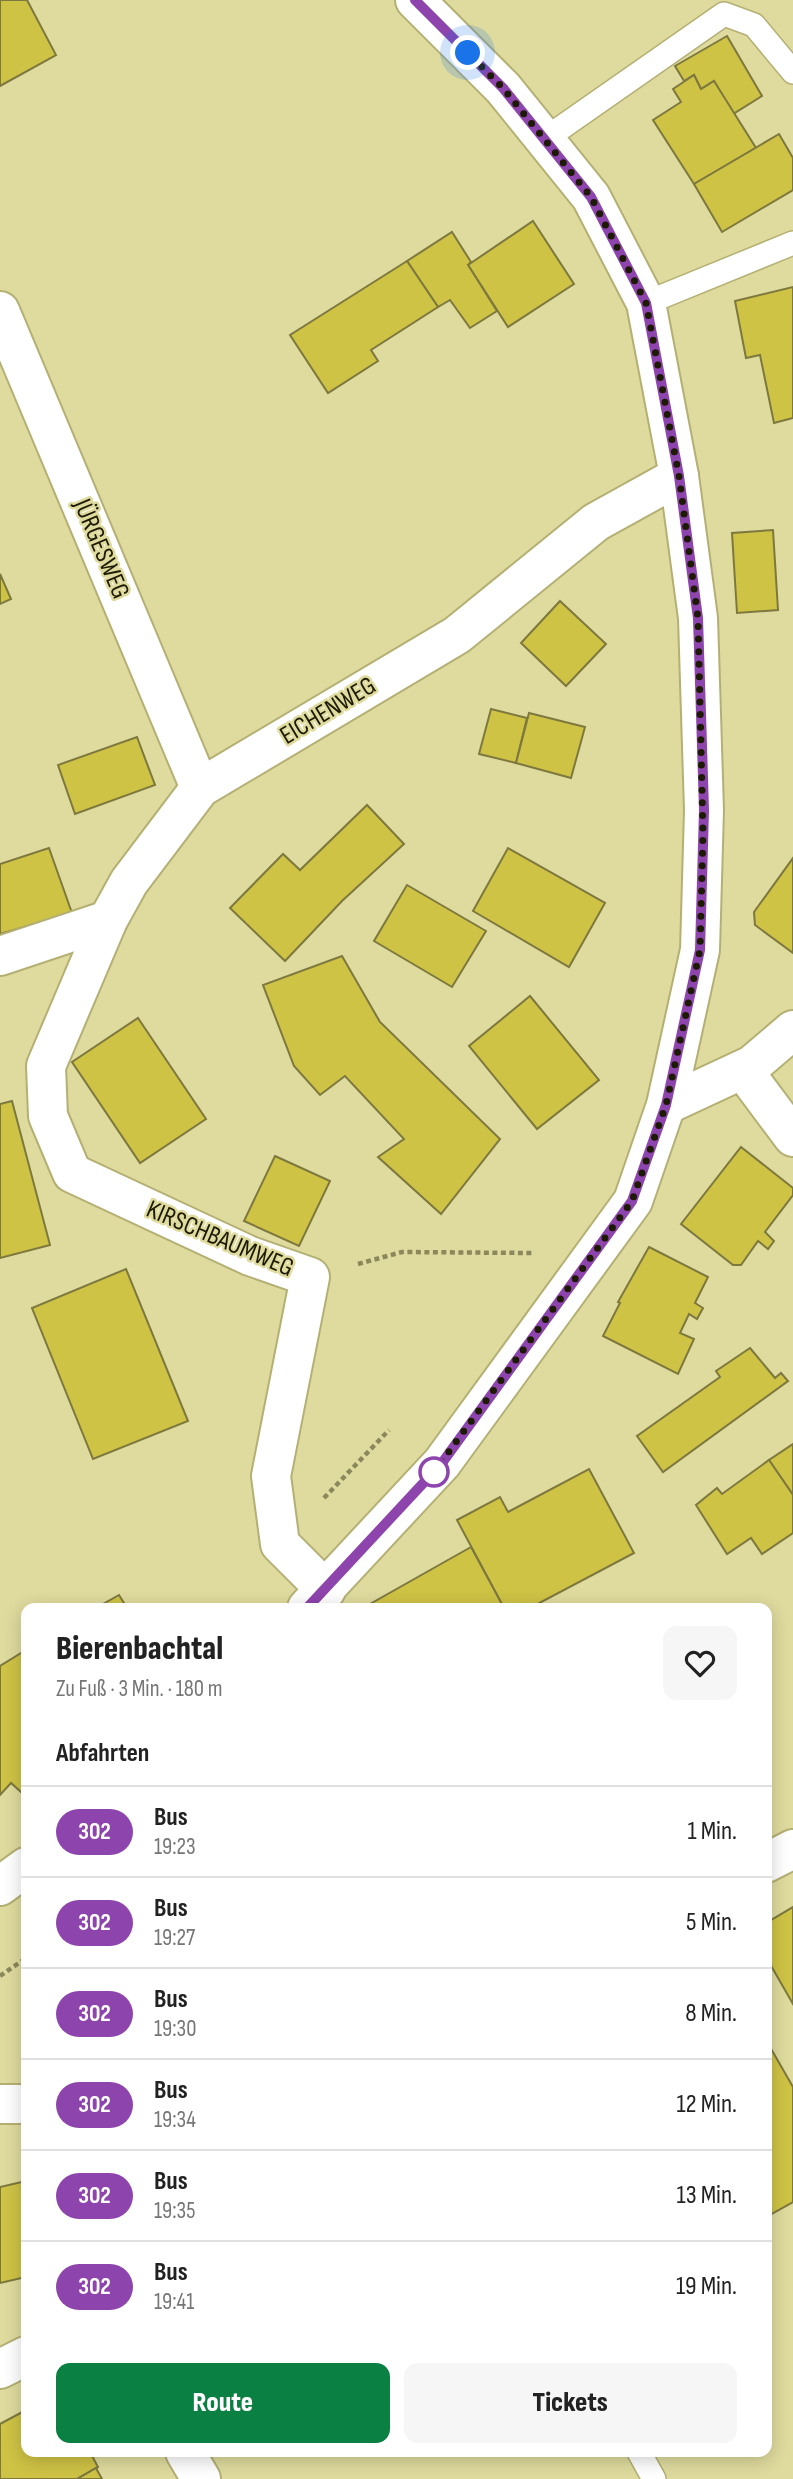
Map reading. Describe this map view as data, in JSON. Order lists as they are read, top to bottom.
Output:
{
  "streets": {
    "street": ["JÜRGESWEG", "EICHENWEG", "KIRSCHBAUMWEG"]
  },
  "crossings": [
    ["JÜRGESWEG", "EICHENWEG"],
    ["EICHENWEG", "KIRSCHBAUMWEG"]
  ],
  "lines": ["bus line 302"],
  "page": {
    "heading": [
      ["Bierenbachtal", "Zu Fuß · 3 Min. · 180 m"],
      "Abfahrten"
    ],
    "list": [
      {
        "mark": "302",
        "name": "Bus",
        "note": "19:23",
        "value": "1 Min."
      },
      {
        "mark": "302",
        "name": "Bus",
        "note": "19:27",
        "value": "5 Min."
      },
      {
        "mark": "302",
        "name": "Bus",
        "note": "19:30",
        "value": "8 Min."
      },
      {
        "mark": "302",
        "name": "Bus",
        "note": "19:34",
        "value": "12 Min."
      },
      {
        "mark": "302",
        "name": "Bus",
        "note": "19:35",
        "value": "13 Min."
      },
      {
        "mark": "302",
        "name": "Bus",
        "note": "19:41",
        "value": "19 Min."
      }
    ],
    "buttons": ["Route", "Tickets"]
  }
}
